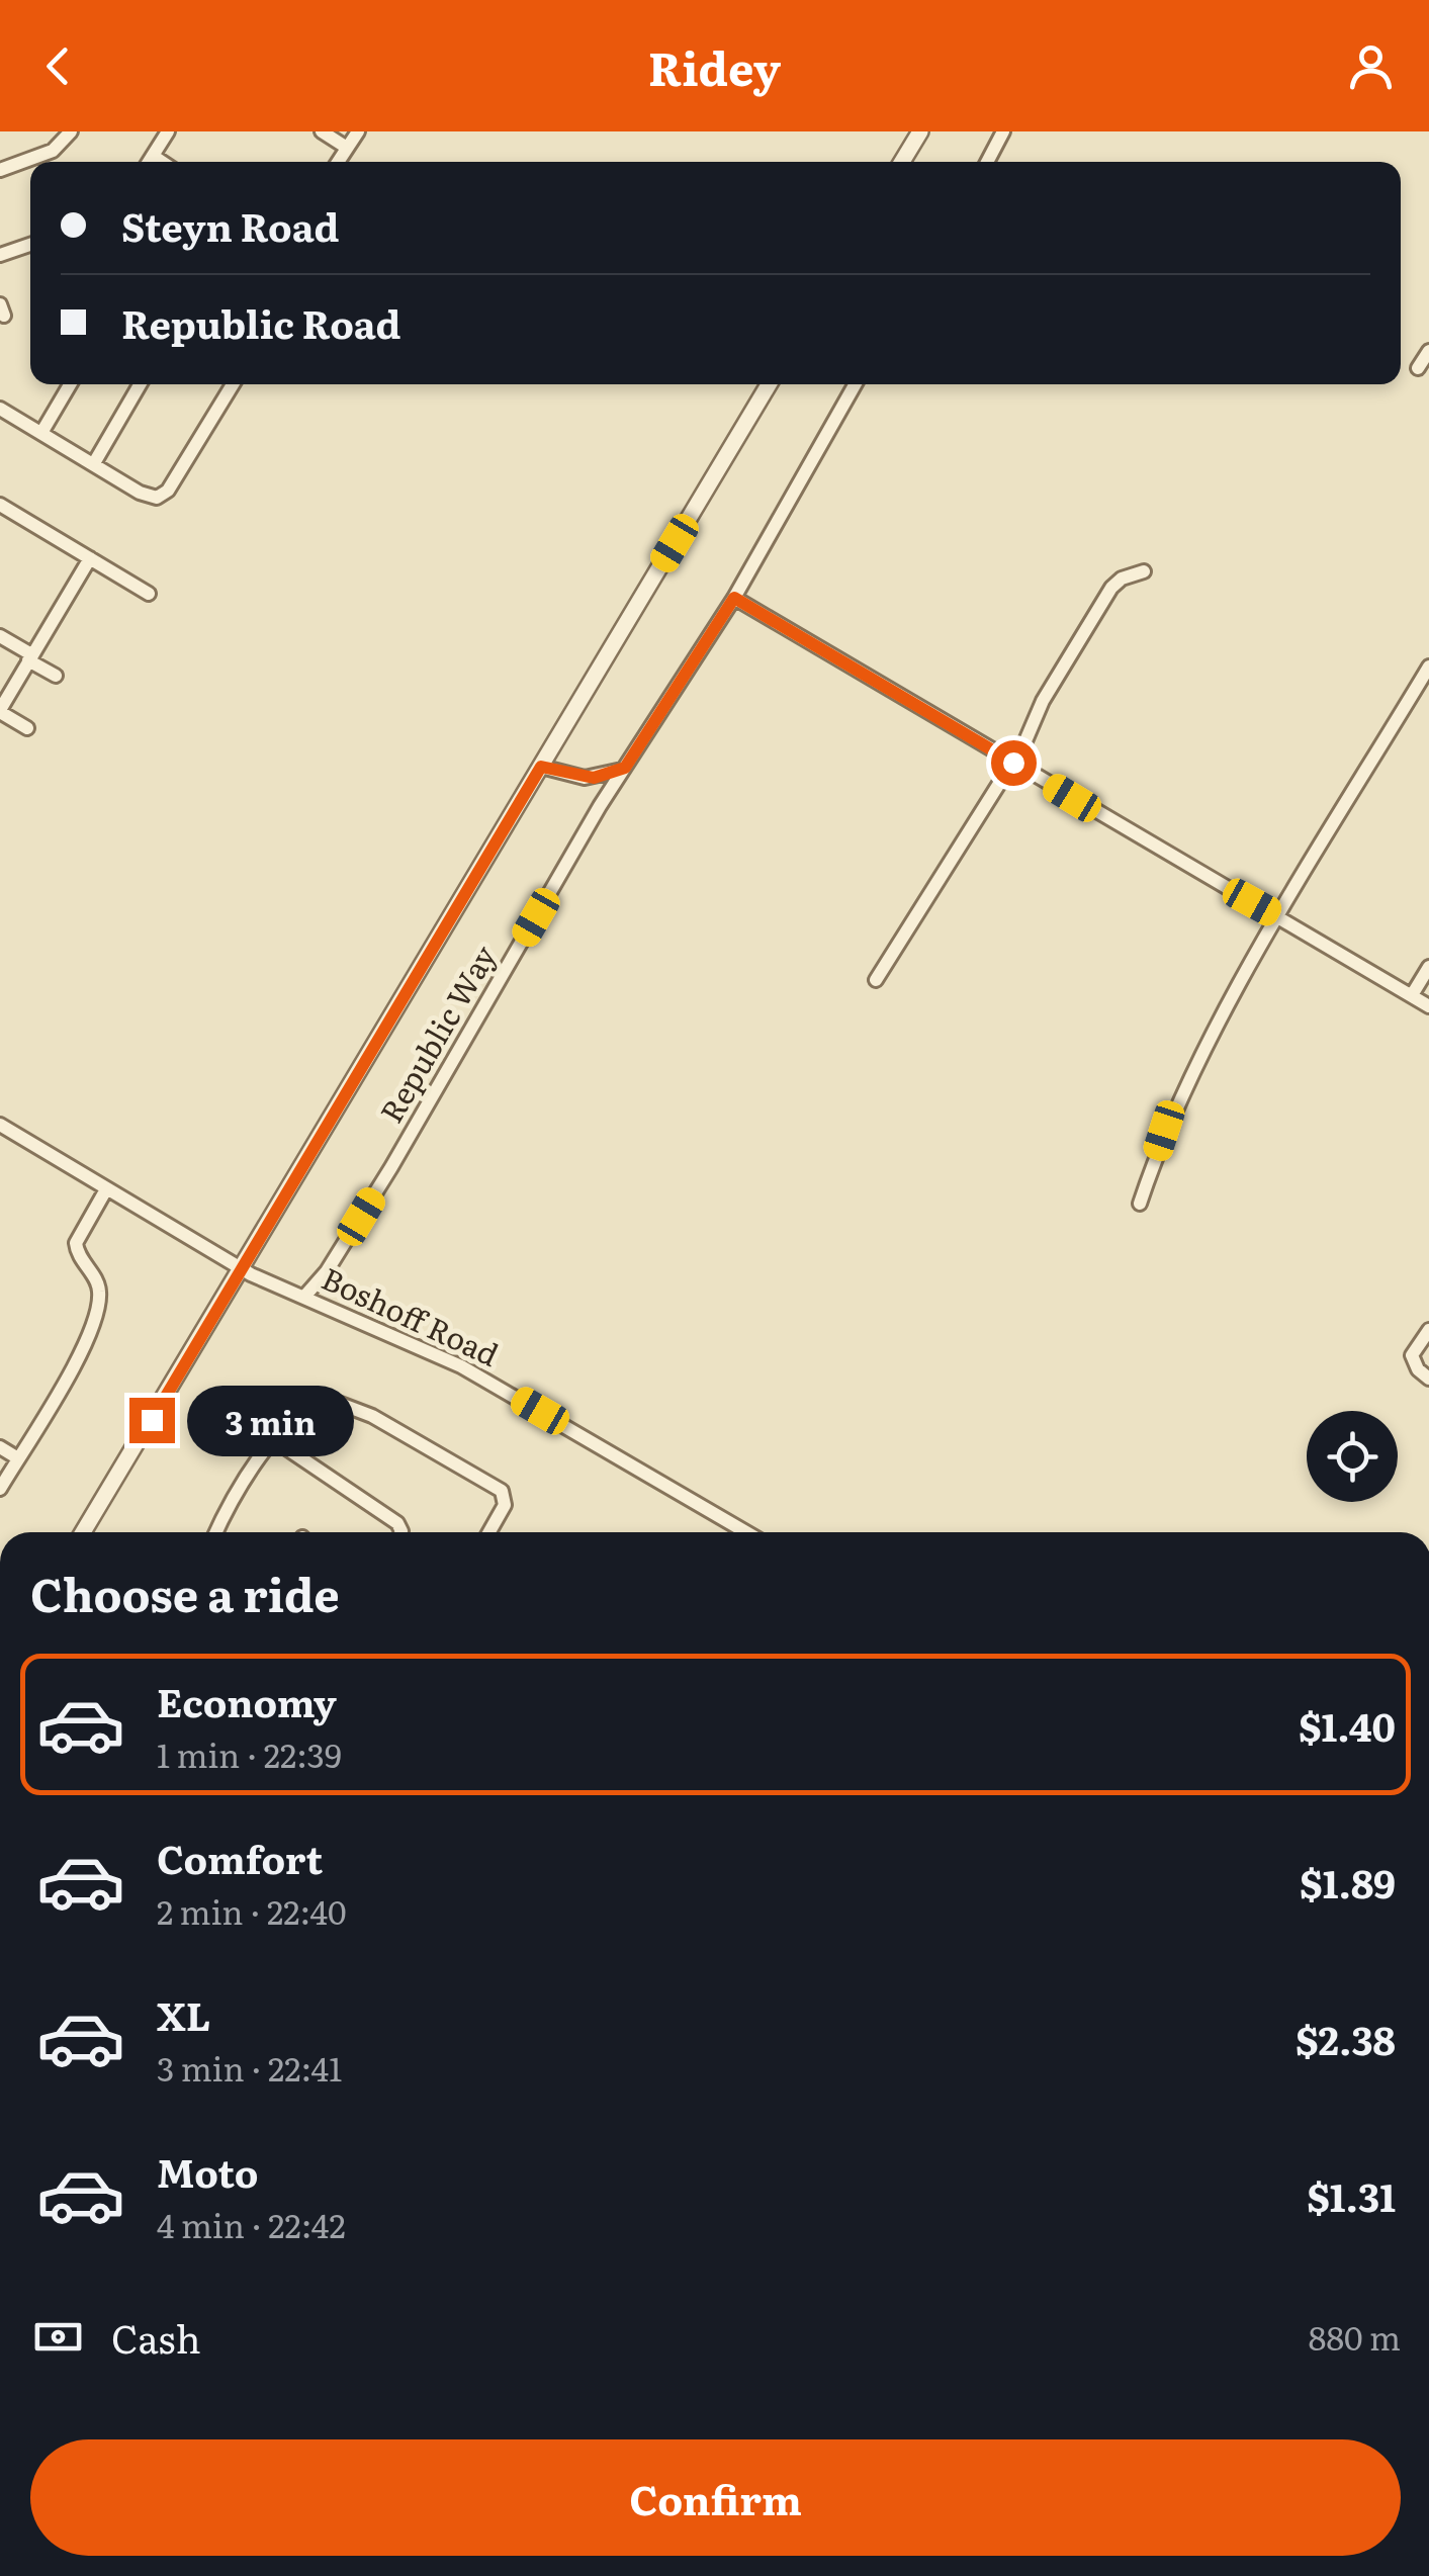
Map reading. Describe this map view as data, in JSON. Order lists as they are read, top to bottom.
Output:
{
  "streets": {
    "street": ["Republic Way", "Boshoff Road"]
  },
  "crossings": [
    ["Republic Way", "Boshoff Road"]
  ],
  "page": {
    "header": "Ridey",
    "banner": ["Steyn Road", "Republic Road"],
    "bubble": "3 min",
    "heading": "Choose a ride",
    "list": [
      {
        "name": "Economy",
        "note": "1 min · 22:39",
        "value": "$1.40"
      },
      {
        "name": "Comfort",
        "note": "2 min · 22:40",
        "value": "$1.89"
      },
      {
        "name": "XL",
        "note": "3 min · 22:41",
        "value": "$2.38"
      },
      {
        "name": "Moto",
        "note": "4 min · 22:42",
        "value": "$1.31"
      }
    ],
    "pay": ["Cash", "880 m"],
    "buttons": "Confirm"
  }
}
